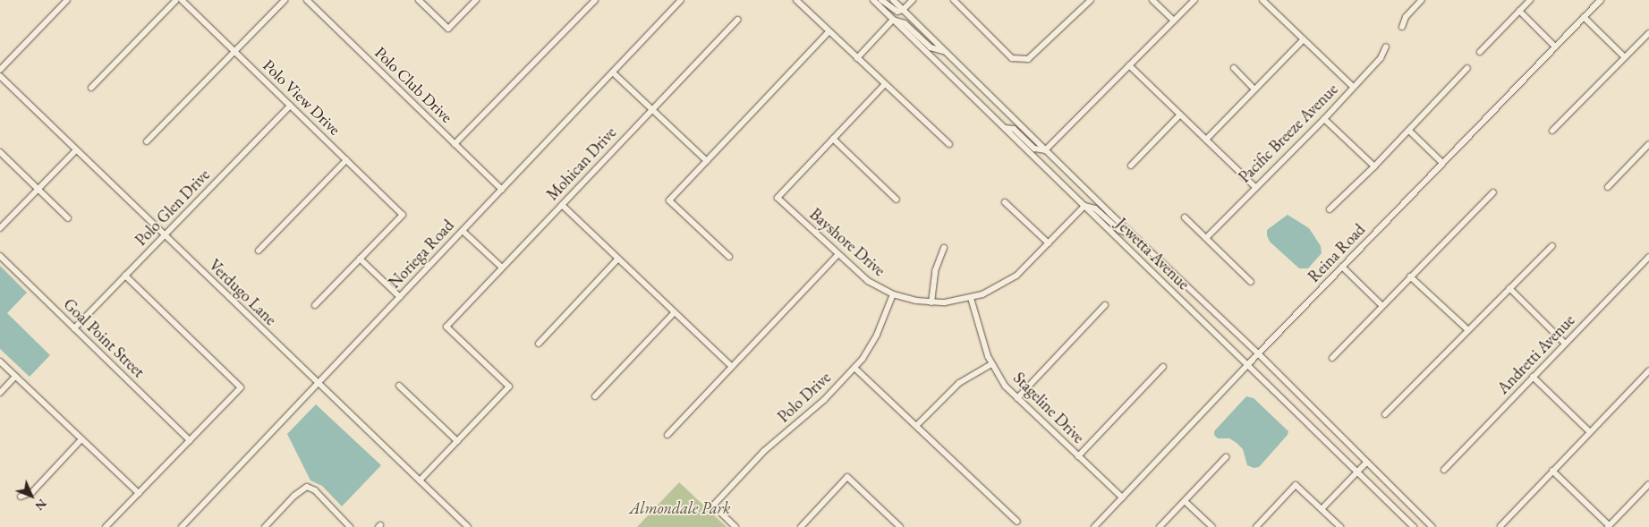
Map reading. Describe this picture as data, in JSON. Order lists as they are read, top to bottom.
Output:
{
  "streets": {
    "street": [
      "Polo Club Drive",
      "Polo View Drive",
      "Pacific Breeze Avenue",
      "Mohican Drive",
      "Polo Glen Drive",
      "Bayshore Drive",
      "Reina Road",
      "Noriega Road",
      "Jewetta Avenue",
      "Verdugo Lane",
      "Goal Point Street",
      "Andretti Avenue",
      "Polo Drive",
      "Stageline Drive"
    ]
  },
  "crossings": [
    ["Polo Club Drive", "Noriega Road"],
    ["Polo View Drive", "Polo Glen Drive"],
    ["Polo Glen Drive", "Verdugo Lane"],
    ["Polo Glen Drive", "Goal Point Street"],
    ["Bayshore Drive", "Jewetta Avenue"],
    ["Bayshore Drive", "Polo Drive"],
    ["Bayshore Drive", "Stageline Drive"],
    ["Reina Road", "Jewetta Avenue"],
    ["Reina Road", "Stageline Drive"],
    ["Noriega Road", "Verdugo Lane"]
  ],
  "parks": ["Almondale Park"],
  "north": "bottom right"
}
